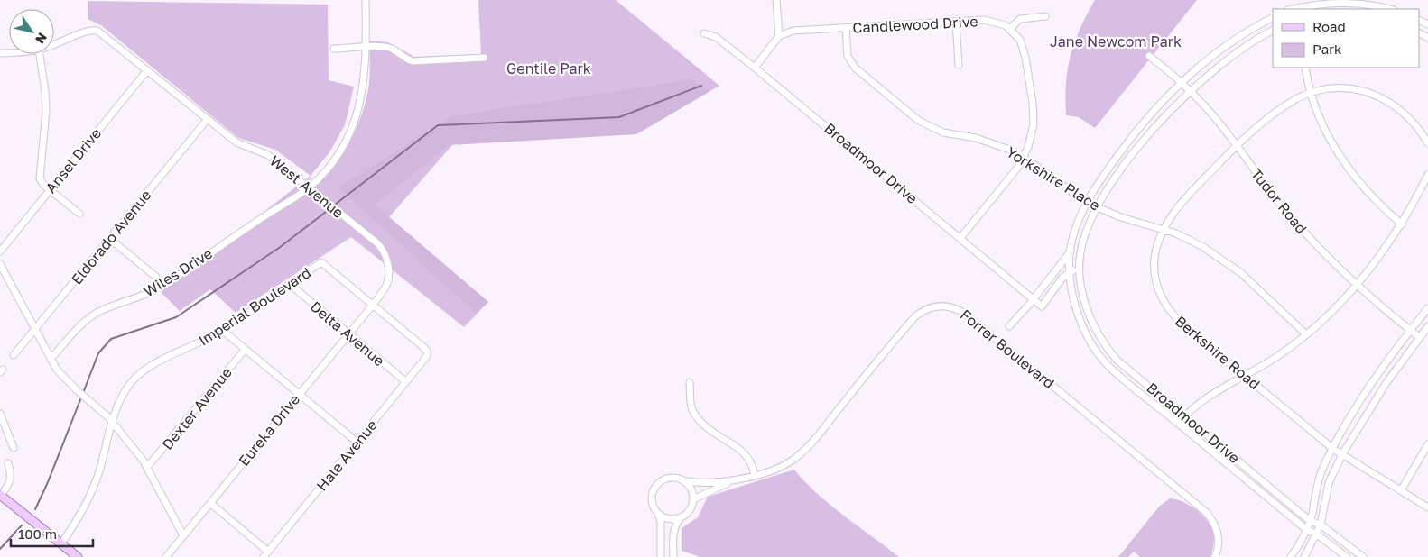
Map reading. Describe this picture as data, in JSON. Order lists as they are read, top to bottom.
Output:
{
  "streets": {
    "street": [
      "Candlewood Drive",
      "Ansel Drive",
      "Broadmoor Drive",
      "Yorkshire Place",
      "West Avenue",
      "Tudor Road",
      "Eldorado Avenue",
      "Wiles Drive",
      "Imperial Boulevard",
      "Delta Avenue",
      "Forrer Boulevard",
      "Berkshire Road",
      "Dexter Avenue",
      "Eureka Drive",
      "Hale Avenue"
    ]
  },
  "crossings": [
    ["Candlewood Drive", "Yorkshire Place"],
    ["Ansel Drive", "West Avenue"],
    ["Broadmoor Drive", "Yorkshire Place"],
    ["Yorkshire Place", "Berkshire Road"],
    ["West Avenue", "Eldorado Avenue"],
    ["West Avenue", "Wiles Drive"],
    ["West Avenue", "Imperial Boulevard"],
    ["West Avenue", "Eureka Drive"],
    ["West Avenue", "Hale Avenue"],
    ["Tudor Road", "Berkshire Road"],
    ["Imperial Boulevard", "Delta Avenue"],
    ["Imperial Boulevard", "Eureka Drive"],
    ["Imperial Boulevard", "Hale Avenue"],
    ["Delta Avenue", "Eureka Drive"],
    ["Delta Avenue", "Hale Avenue"],
    ["Eureka Drive", "Hale Avenue"]
  ],
  "parks": ["Jane Newcom Park", "Gentile Park"],
  "legend": ["Road", "Park"],
  "scale_bar": "100 m",
  "north": "bottom right"
}
